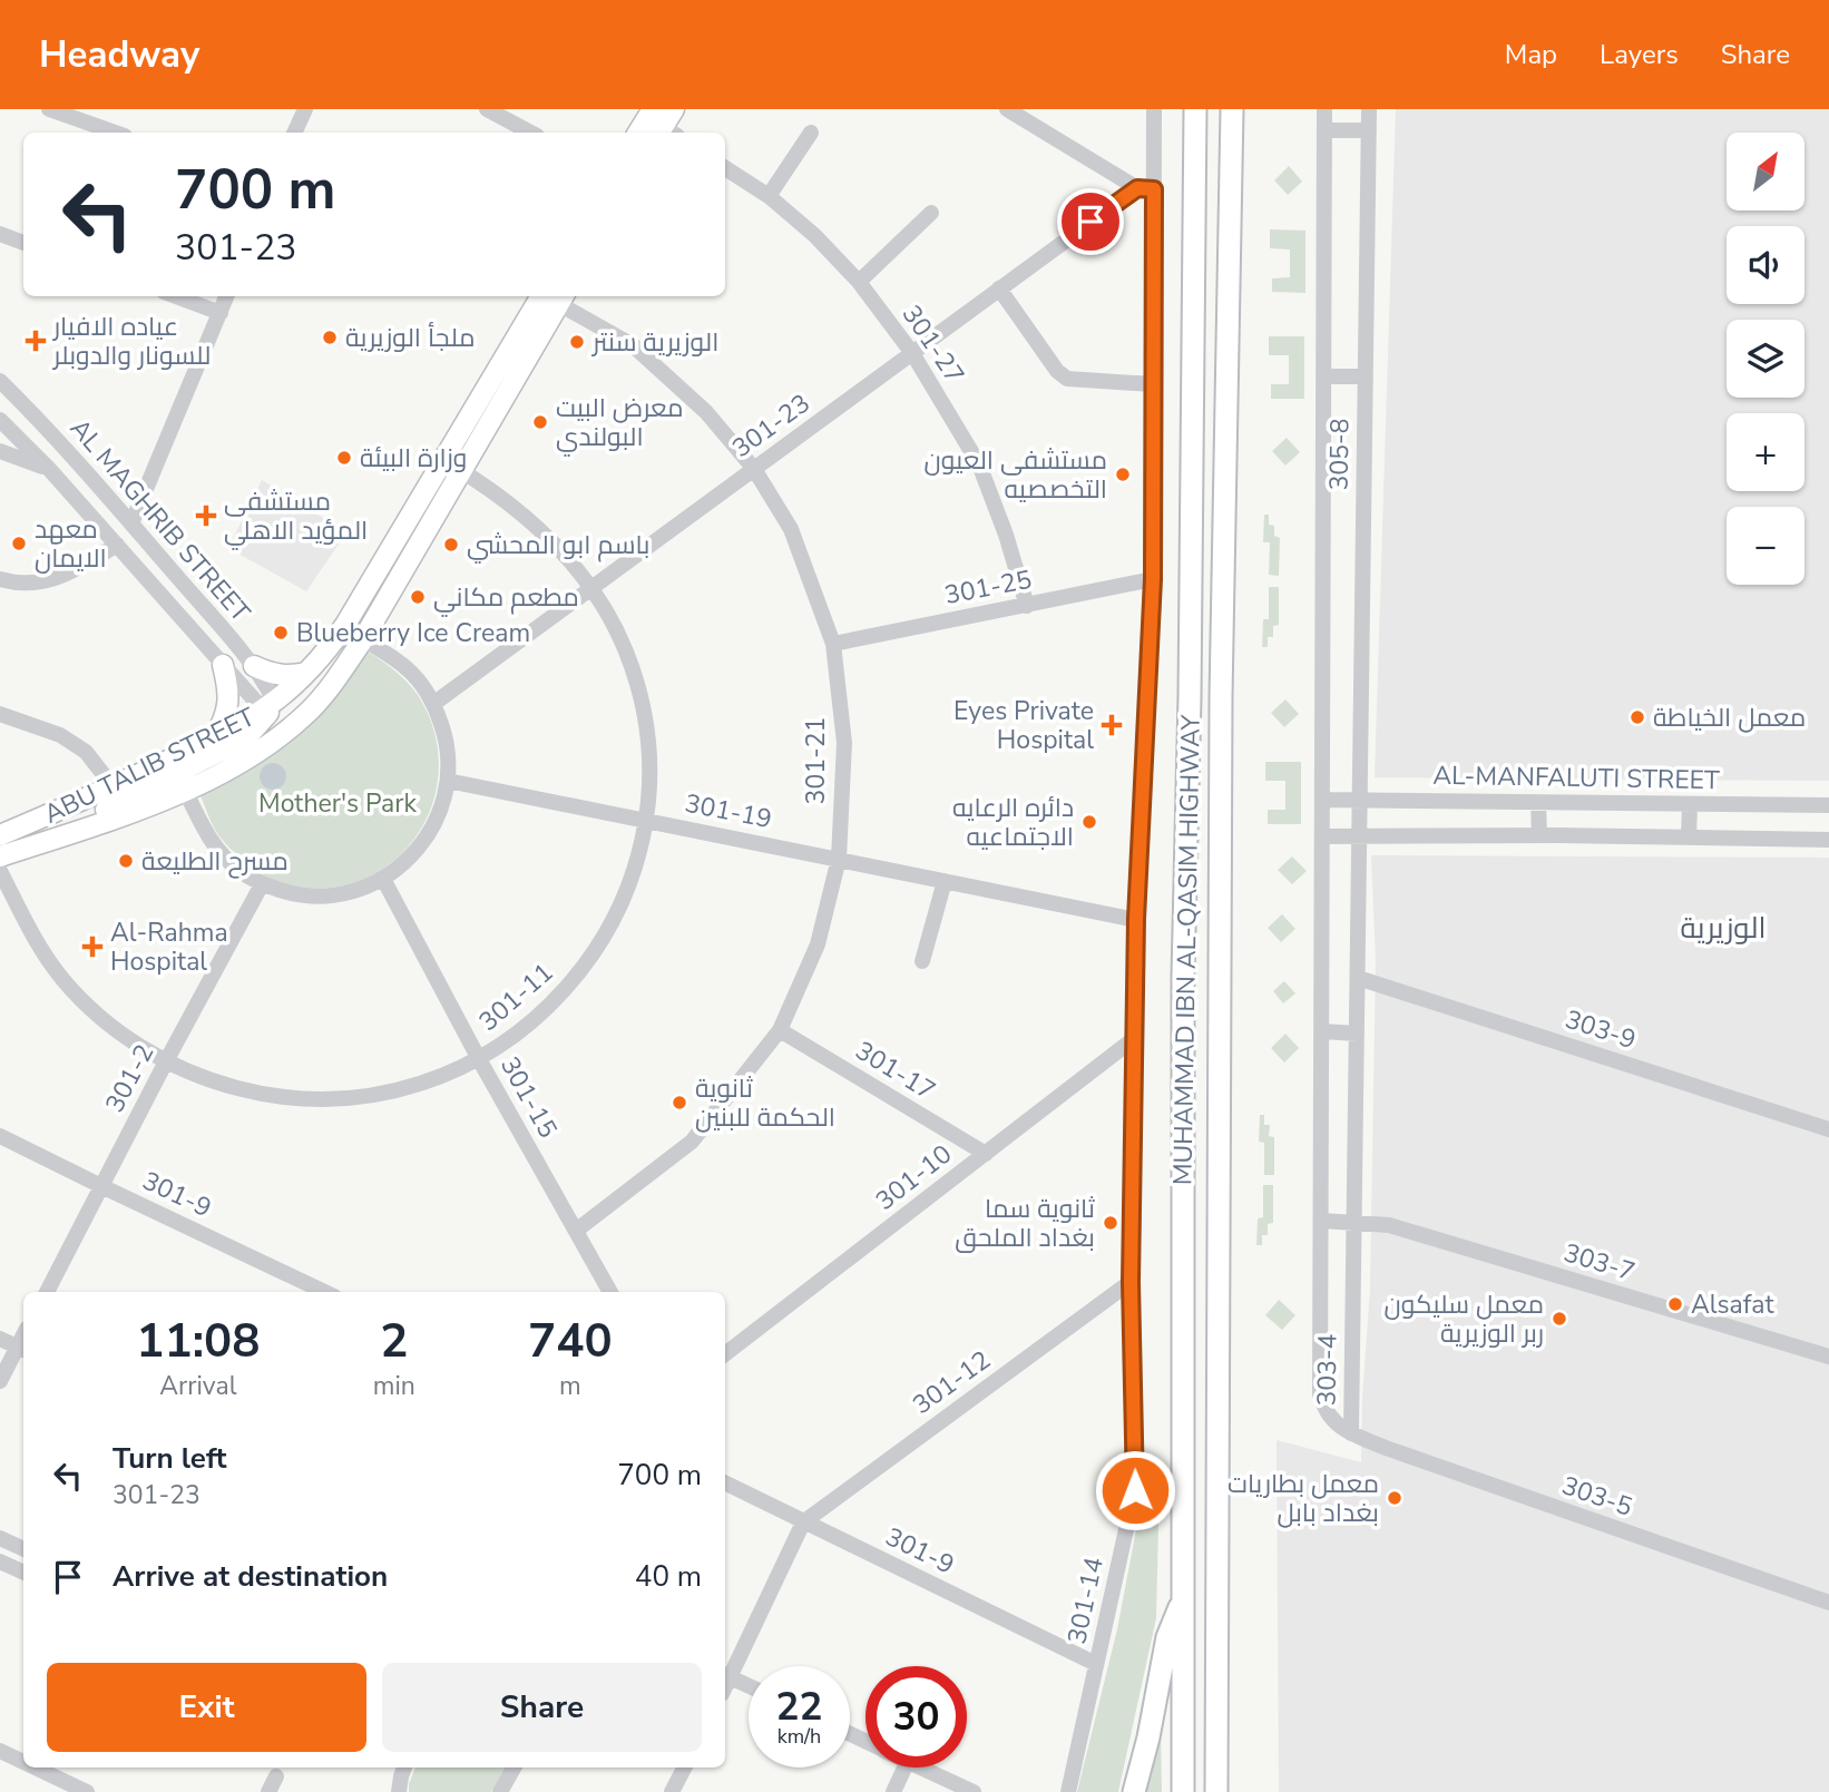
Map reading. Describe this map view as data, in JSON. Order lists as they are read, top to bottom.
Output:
{
  "streets": {
    "highway": ["MUHAMMAD IBN AL-QASIM HIGHWAY"],
    "main road": ["ABU TALIB STREET"],
    "street": [
      "301-27",
      "301-23",
      "305-8",
      "AL MAGHRIB STREET",
      "301-25",
      "301-21",
      "AL-MANFALUTI STREET",
      "301-19",
      "301-11",
      "303-9",
      "301-17",
      "301-2",
      "301-15",
      "301-10",
      "301-9",
      "303-7",
      "303-4",
      "301-12",
      "303-5",
      "301-14"
    ]
  },
  "crossings": [
    ["301-27", "301-23"],
    ["301-27", "301-25"],
    ["301-23", "301-21"],
    ["301-23", "301-11"],
    ["301-23", "301-14"],
    ["305-8", "AL-MANFALUTI STREET"],
    ["305-8", "303-4"],
    ["AL MAGHRIB STREET", "ABU TALIB STREET"],
    ["301-25", "301-21"],
    ["301-25", "301-14"],
    ["301-21", "301-19"],
    ["301-21", "301-17"],
    ["301-21", "301-15"],
    ["ABU TALIB STREET", "301-11"],
    ["AL-MANFALUTI STREET", "303-4"],
    ["301-19", "301-11"],
    ["301-19", "301-14"],
    ["301-11", "301-2"],
    ["301-11", "301-15"],
    ["303-9", "303-4"],
    ["301-17", "301-10"],
    ["301-2", "301-9"],
    ["301-10", "301-14"],
    ["301-9", "301-12"],
    ["301-9", "301-14"],
    ["303-7", "303-4"],
    ["303-4", "303-5"],
    ["301-12", "301-14"]
  ],
  "districts": ["الوزيرية"],
  "parks": ["Mother's Park"],
  "places": {
    "other": [
      "ملجأ الوزيرية",
      "الوزيرية سنتر",
      "معرض البيت البولندي",
      "وزارة البيئة",
      "مستشفى العيون التخصصيه",
      "معهد الايمان",
      "باسم ابو المحشي",
      "مطعم مكاني",
      "Blueberry Ice Cream",
      "معمل الخياطة",
      "دائره الرعايه الاجتماعيه",
      "مسرح الطليعة",
      "ثانوية الحكمة للبنين",
      "ثانوية سما بغداد الملحق",
      "Alsafat",
      "معمل سليكون ربر الوزيرية",
      "معمل بطاريات بغداد بابل"
    ],
    "health": [
      "عياده الافيار للسونار والدوبلر",
      "مستشفى المؤيد الاهلي",
      "Eyes Private Hospital",
      "Al-Rahma Hospital"
    ]
  },
  "north": "top right",
  "page": {
    "header": "Headway",
    "nav": ["Map", "Layers", "Share"],
    "map_buttons": ["+", "−"],
    "turn": ["700 m", "301-23"],
    "eta": [
      "11:08",
      "Arrival",
      "2",
      "min",
      "740",
      "m"
    ],
    "list": [
      {
        "name": "Turn left",
        "note": "301-23",
        "value": "700 m"
      },
      {
        "name": "Arrive at destination",
        "value": "40 m"
      }
    ],
    "buttons": ["Exit", "Share"],
    "speed": "22 km/h",
    "limit": "30"
  }
}
